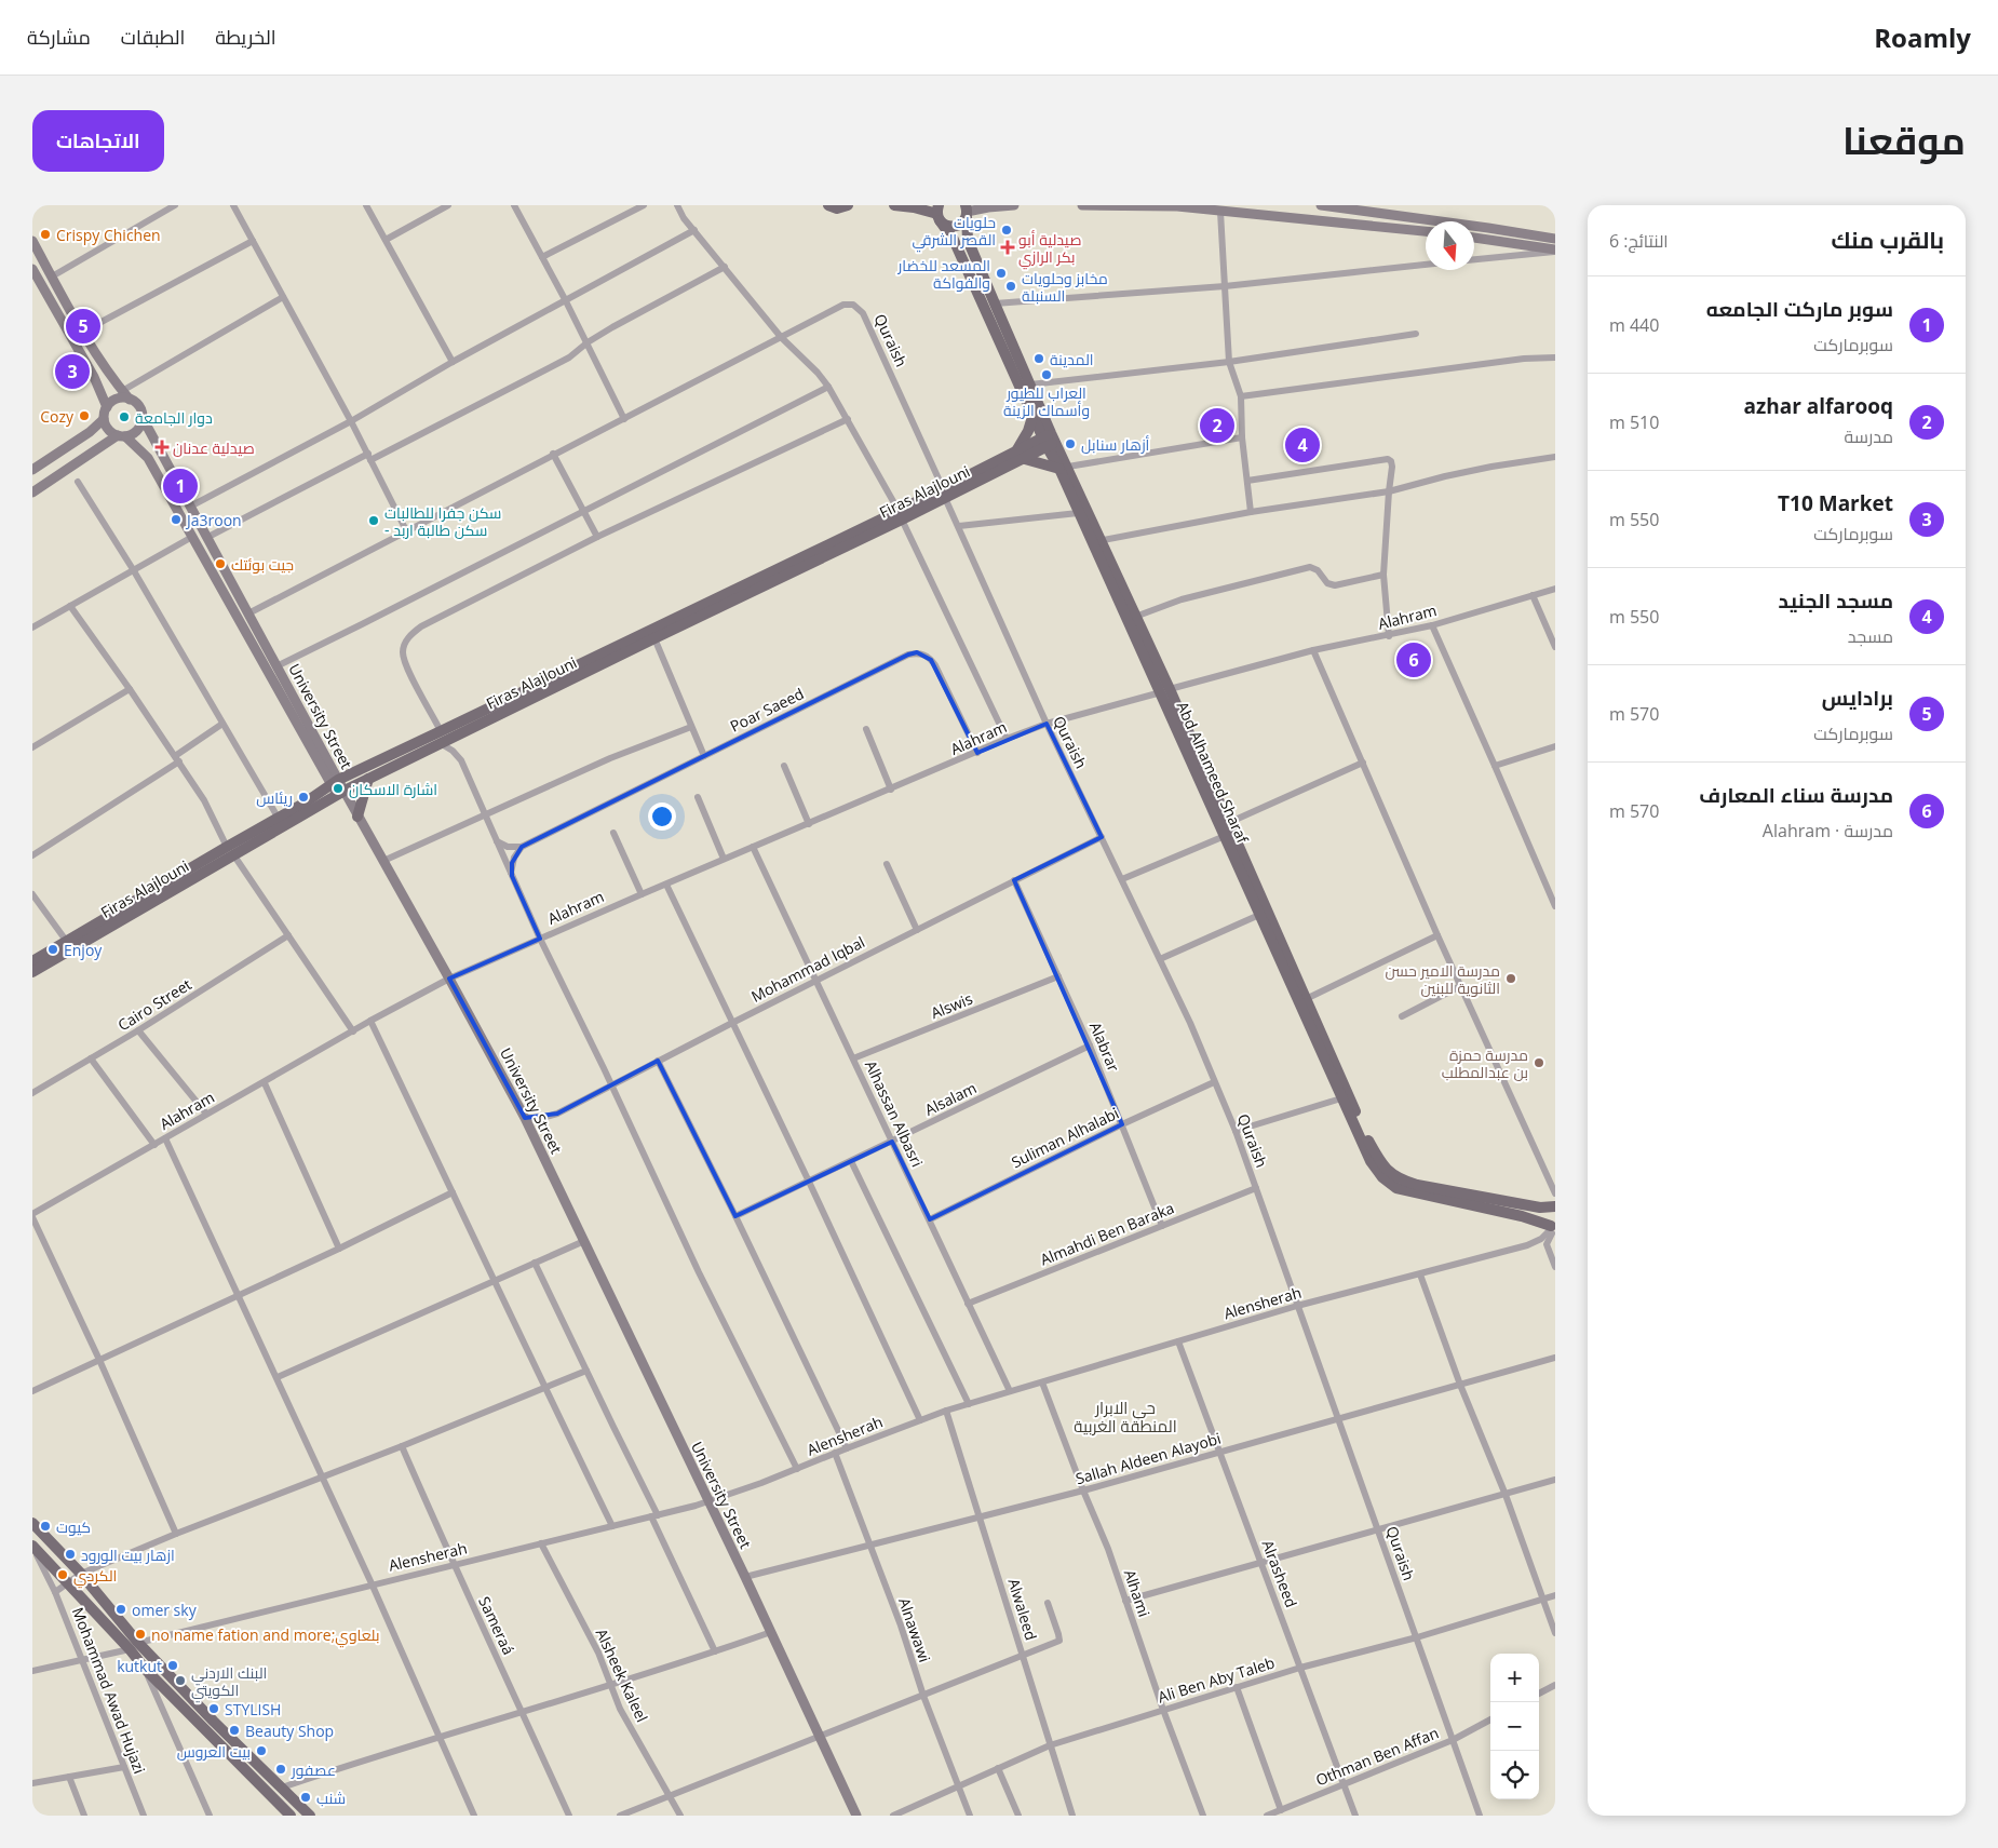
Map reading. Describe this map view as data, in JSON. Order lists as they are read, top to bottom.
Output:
{
  "streets": {
    "main road": ["Firas Alajlouni", "University Street", "Abd Alhameed Sharaf"],
    "street": [
      "Quraish",
      "Alahram",
      "Poar Saeed",
      "Mohammad Iqbal",
      "Cairo Street",
      "Alswis",
      "Alabrar",
      "Alsalam",
      "Alhassan Albasri",
      "Suliman Alhalabi",
      "Almahdi Ben Baraka",
      "Alensherah",
      "Sallah Aldeen Alayobi",
      "Alrasheed",
      "Alhami",
      "Alwaleed",
      "Sameraá",
      "Alnawawi",
      "Alsheek Kaleel",
      "Ali Ben Aby Taleb",
      "Mohammad Awad Hujazi",
      "Othman Ben Affan"
    ]
  },
  "crossings": [
    ["Quraish", "Firas Alajlouni"],
    ["Quraish", "Alahram"],
    ["Quraish", "Mohammad Iqbal"],
    ["Quraish", "Suliman Alhalabi"],
    ["Quraish", "Almahdi Ben Baraka"],
    ["Quraish", "Alensherah"],
    ["Quraish", "Sallah Aldeen Alayobi"],
    ["Quraish", "Ali Ben Aby Taleb"],
    ["Quraish", "Othman Ben Affan"],
    ["Firas Alajlouni", "University Street"],
    ["Firas Alajlouni", "Abd Alhameed Sharaf"],
    ["Alahram", "Poar Saeed"],
    ["Alahram", "University Street"],
    ["Alahram", "Abd Alhameed Sharaf"],
    ["Alahram", "Alhassan Albasri"],
    ["University Street", "Mohammad Iqbal"],
    ["University Street", "Alensherah"],
    ["University Street", "Sallah Aldeen Alayobi"],
    ["Abd Alhameed Sharaf", "Alensherah"],
    ["Mohammad Iqbal", "Alabrar"],
    ["Mohammad Iqbal", "Alhassan Albasri"],
    ["Alswis", "Alabrar"],
    ["Alswis", "Alhassan Albasri"],
    ["Alabrar", "Alsalam"],
    ["Alabrar", "Suliman Alhalabi"],
    ["Alabrar", "Almahdi Ben Baraka"],
    ["Alsalam", "Alhassan Albasri"],
    ["Alhassan Albasri", "Suliman Alhalabi"],
    ["Alhassan Albasri", "Almahdi Ben Baraka"],
    ["Alhassan Albasri", "Alensherah"],
    ["Alensherah", "Alrasheed"],
    ["Alensherah", "Alhami"],
    ["Alensherah", "Alwaleed"],
    ["Alensherah", "Sameraá"],
    ["Alensherah", "Alnawawi"],
    ["Alensherah", "Alsheek Kaleel"],
    ["Alensherah", "Mohammad Awad Hujazi"],
    ["Sallah Aldeen Alayobi", "Alrasheed"],
    ["Sallah Aldeen Alayobi", "Alhami"],
    ["Sallah Aldeen Alayobi", "Alwaleed"],
    ["Sallah Aldeen Alayobi", "Alnawawi"],
    ["Alrasheed", "Ali Ben Aby Taleb"],
    ["Alrasheed", "Othman Ben Affan"],
    ["Alhami", "Ali Ben Aby Taleb"],
    ["Alwaleed", "Ali Ben Aby Taleb"],
    ["Alnawawi", "Ali Ben Aby Taleb"]
  ],
  "districts": ["حي الابرار المنطقة الغربية"],
  "places": {
    "other": [
      "حلويات القصر الشرقي",
      "Crispy Chichen",
      "المسعد للخضار والفواكة",
      "مخابز وحلويات السنبلة",
      "المدينة",
      "العراب للطيور وأسماك الزينة",
      "Cozy",
      "دوار الجامعة",
      "أزهار سنابل",
      "Ja3roon",
      "سكن جفرا للطالبات - سكن طالبة اربد",
      "جيت بوئتك",
      "اشارة الاسكان",
      "ريئاس",
      "Enjoy",
      "مدرسة الامير حسن الثانوية للبنين",
      "مدرسة حمزة بن عبدالمطلب",
      "كيوت",
      "ازهار بيت الورود",
      "الكردي",
      "omer sky",
      "no name fation and more;بلعاوي",
      "kutkut",
      "البنك الاردني الكويتي",
      "STYLISH",
      "Beauty Shop",
      "بيت العروس",
      "عصفور",
      "شنب"
    ],
    "health": ["صيدلية أبو بكر الرازي", "صيدلية عدنان"]
  },
  "north": "bottom",
  "page": {
    "header": "Roamly",
    "nav": ["الخريطة", "الطبقات", "مشاركة"],
    "title": "موقعنا",
    "buttons": "الاتجاهات",
    "heading": ["بالقرب منك", "النتائج: 6"],
    "list": [
      {
        "mark": "1",
        "name": "سوبر ماركت الجامعه",
        "note": "سوبرماركت",
        "value": "440 m"
      },
      {
        "mark": "2",
        "name": "azhar alfarooq",
        "note": "مدرسة",
        "value": "510 m"
      },
      {
        "mark": "3",
        "name": "T10 Market",
        "note": "سوبرماركت",
        "value": "550 m"
      },
      {
        "mark": "4",
        "name": "مسجد الجنيد",
        "note": "مسجد",
        "value": "550 m"
      },
      {
        "mark": "5",
        "name": "برادايس",
        "note": "سوبرماركت",
        "value": "570 m"
      },
      {
        "mark": "6",
        "name": "مدرسة سناء المعارف",
        "note": "مدرسة · Alahram",
        "value": "570 m"
      }
    ],
    "pins": [
      "5",
      "3",
      "2",
      "4",
      "1",
      "6"
    ],
    "map_buttons": ["+", "−"]
  }
}
